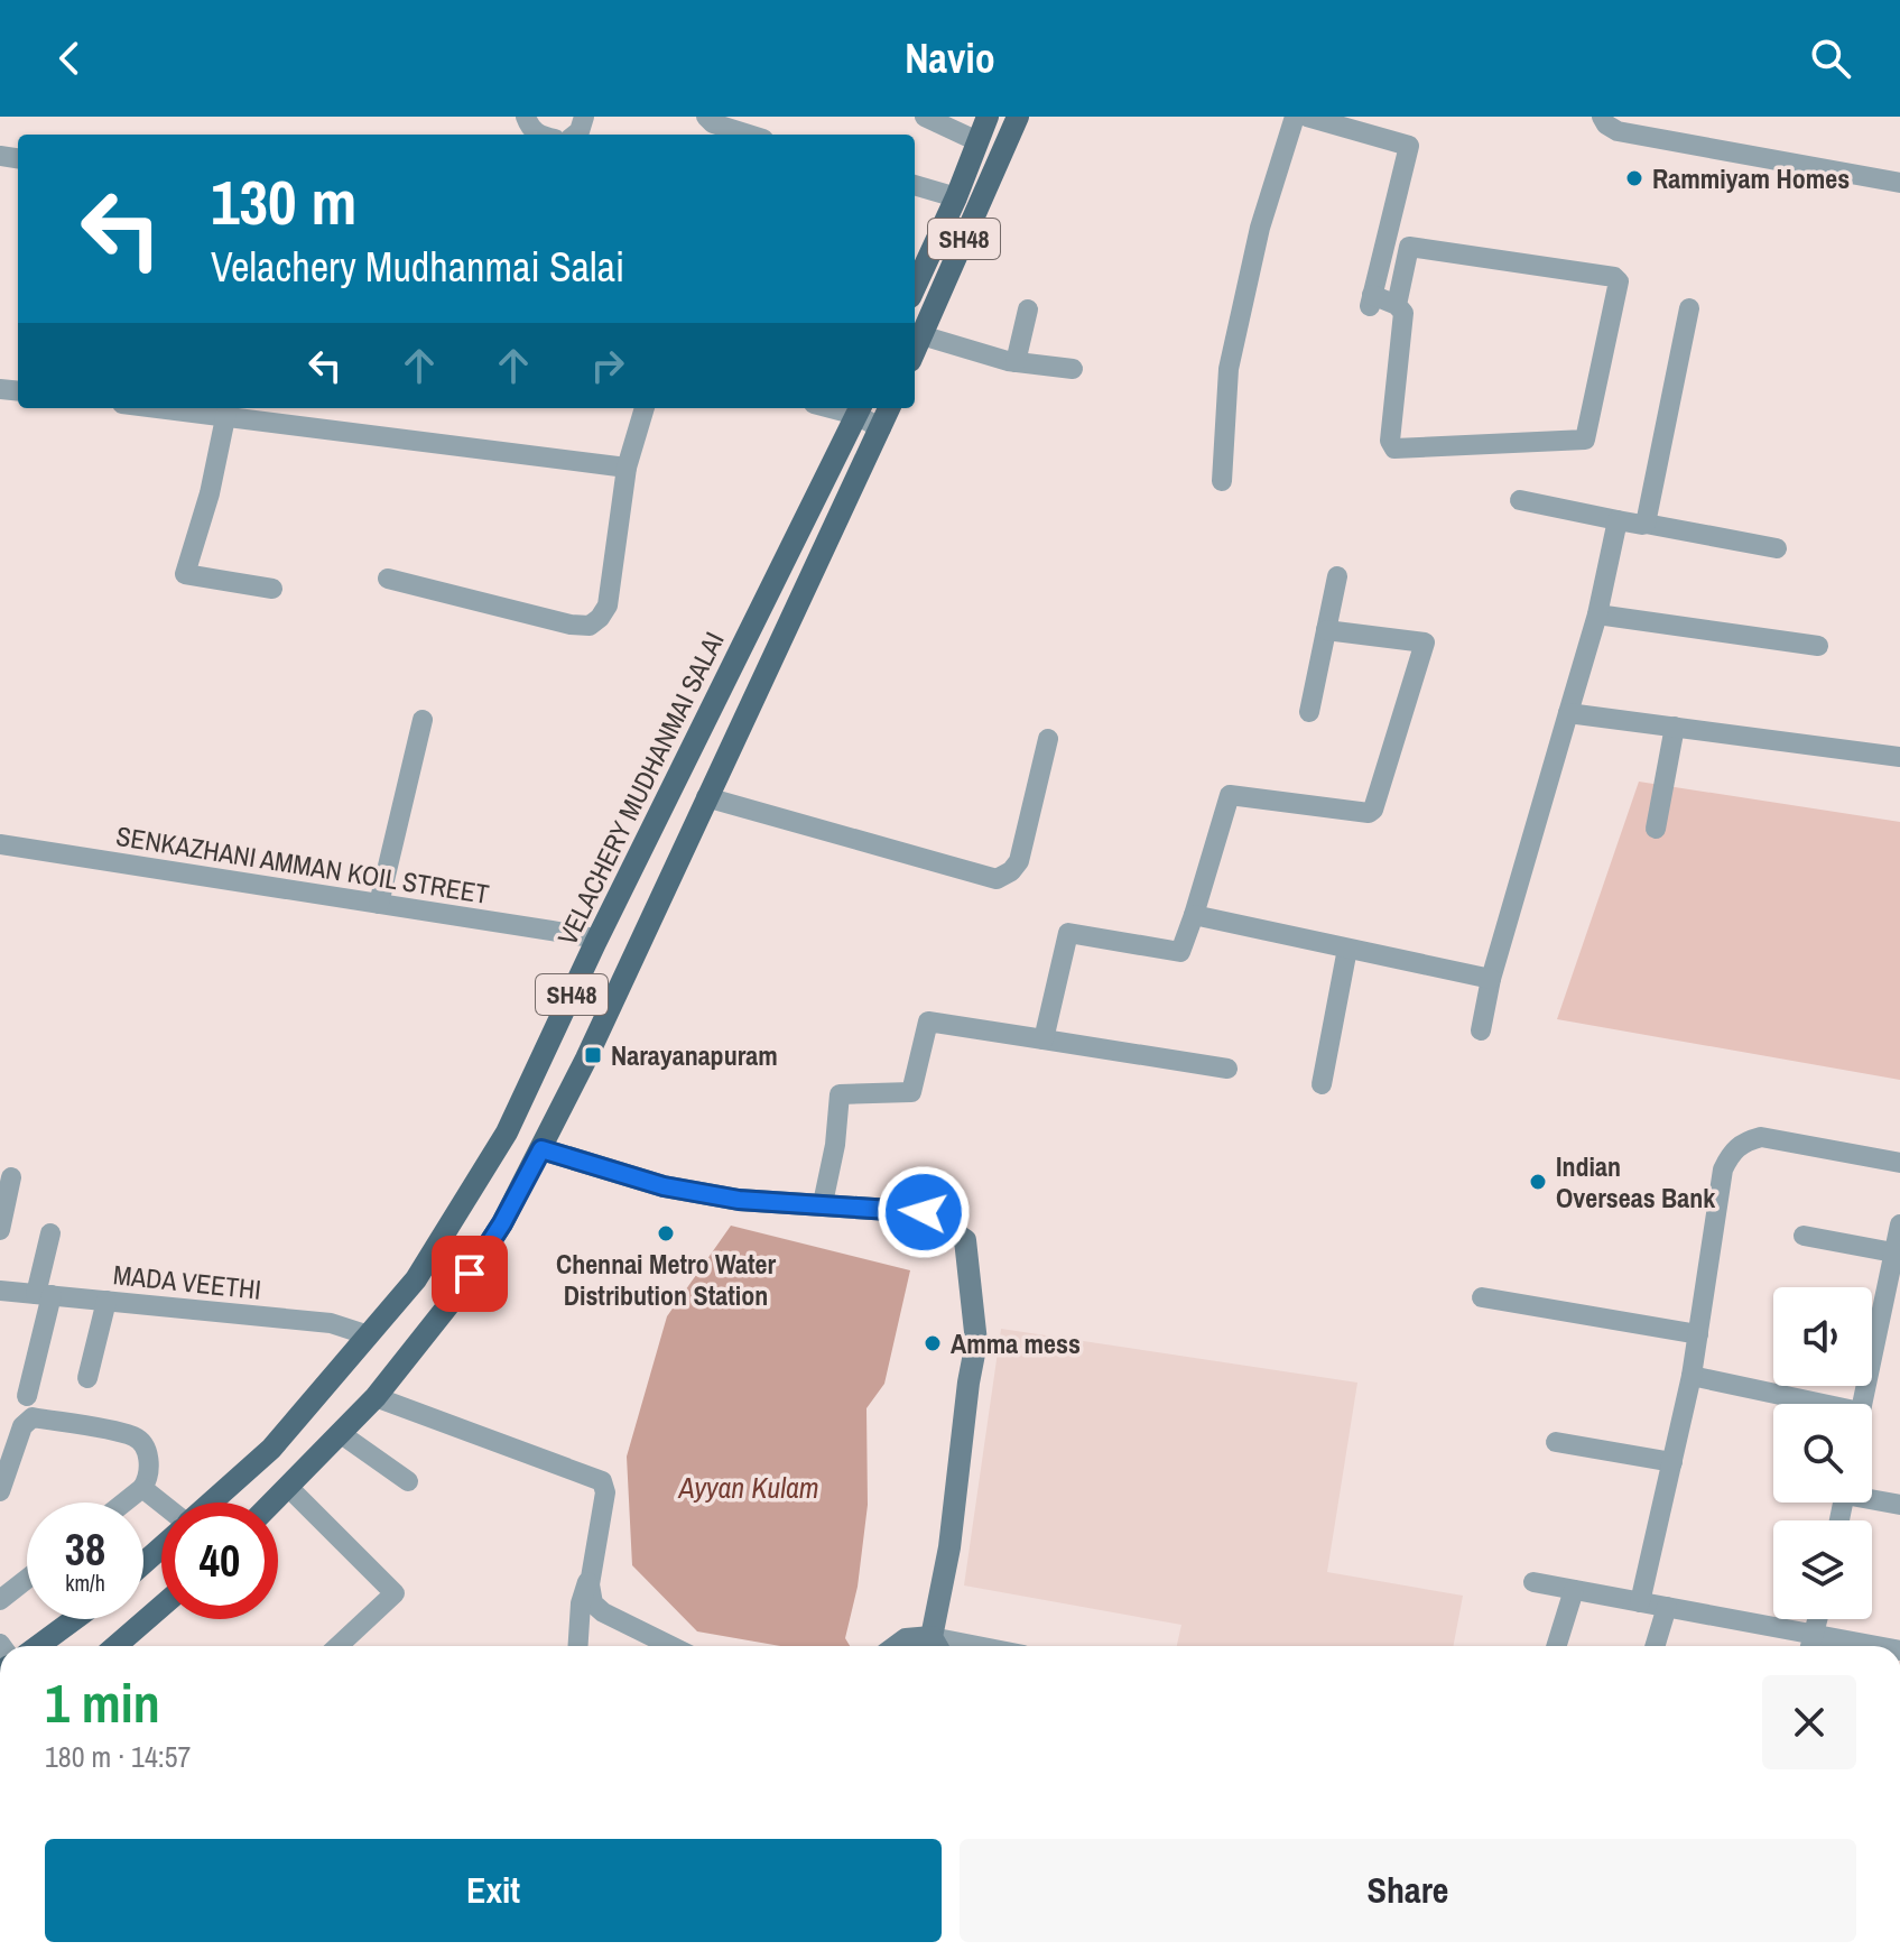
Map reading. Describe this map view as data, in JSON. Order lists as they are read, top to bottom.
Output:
{
  "streets": {
    "main road": ["SH48", "VELACHERY MUDHANMAI SALAI"],
    "street": ["SENKAZHANI AMMAN KOIL STREET", "MADA VEETHI"]
  },
  "crossings": [
    ["VELACHERY MUDHANMAI SALAI", "SENKAZHANI AMMAN KOIL STREET"],
    ["VELACHERY MUDHANMAI SALAI", "MADA VEETHI"]
  ],
  "water": ["Ayyan Kulam"],
  "places": {
    "other": [
      "Rammiyam Homes",
      "Indian Overseas Bank",
      "Chennai Metro Water Distribution Station",
      "Amma mess"
    ],
    "transit": ["Narayanapuram"]
  },
  "page": {
    "header": "Navio",
    "turn": ["130 m", "Velachery Mudhanmai Salai"],
    "speed": "38 km/h",
    "limit": "40",
    "heading": ["1 min", "180 m · 14:57"],
    "buttons": ["Exit", "Share"]
  }
}
